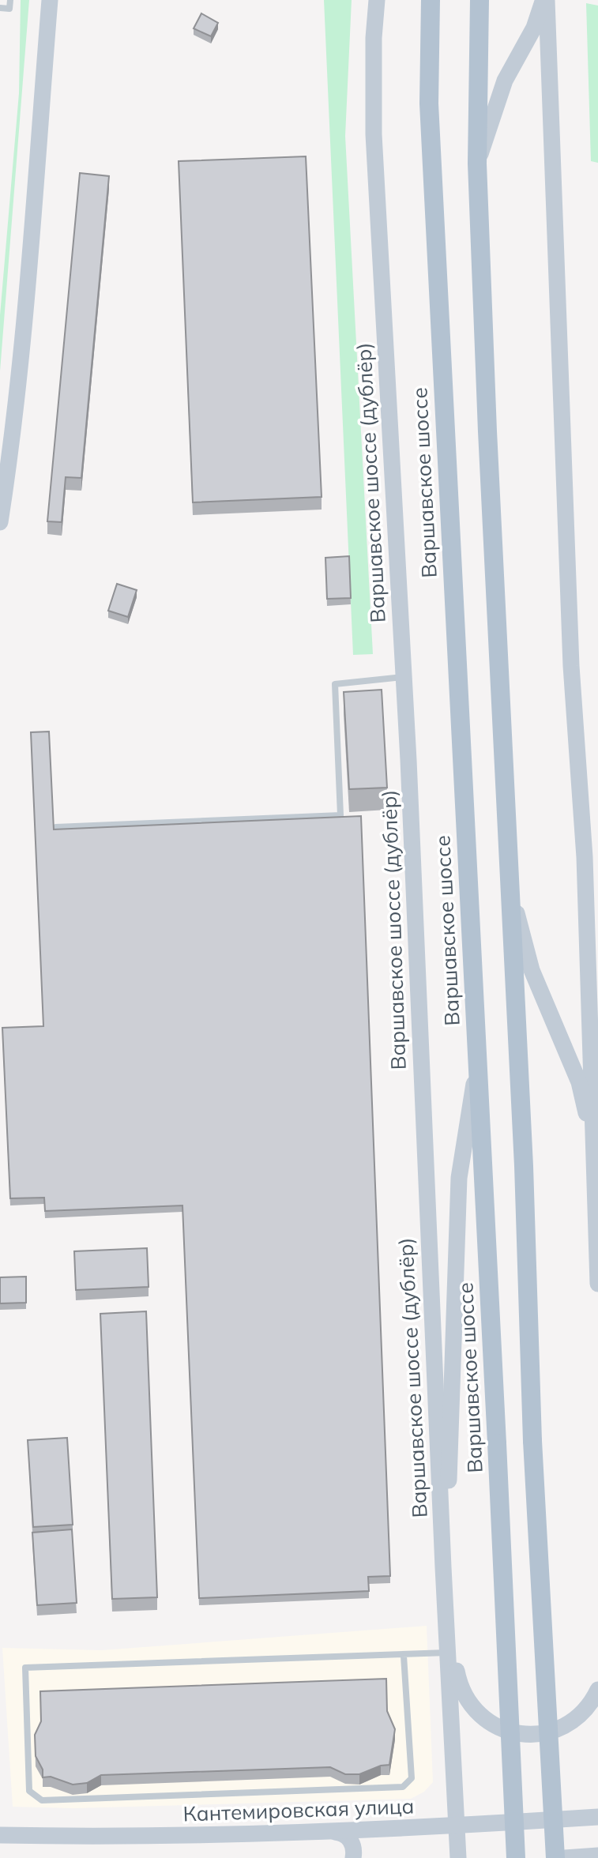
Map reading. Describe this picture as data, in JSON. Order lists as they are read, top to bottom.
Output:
{
  "streets": {
    "main road": ["Варшавское шоссе (дублёр)", "Варшавское шоссе", "Кантемировская улица"]
  },
  "crossings": [
    ["Варшавское шоссе (дублёр)", "Кантемировская улица"]
  ]
}
